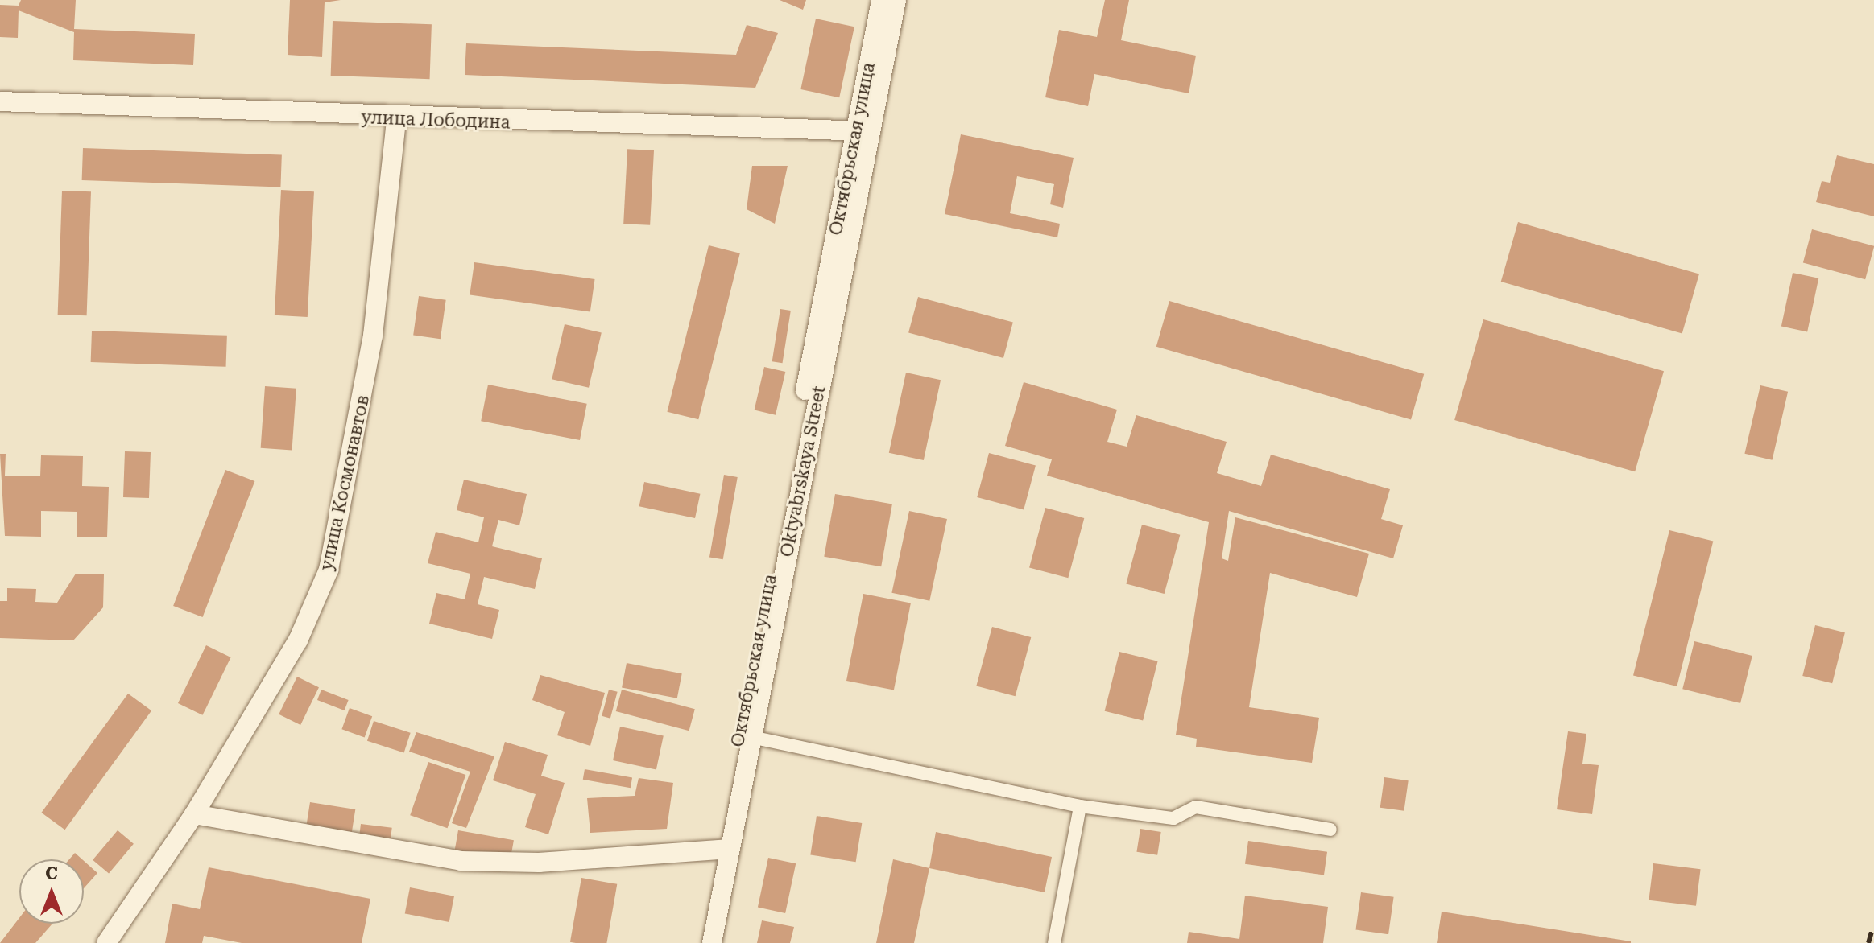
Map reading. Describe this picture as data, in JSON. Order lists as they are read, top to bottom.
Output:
{
  "streets": {
    "street": [
      "улица Лободина",
      "Октябрьская улица",
      "Oktyabrskaya Street",
      "улица Космонавтов"
    ]
  },
  "crossings": [
    ["улица Лободина", "Октябрьская улица"],
    ["улица Лободина", "Oktyabrskaya Street"],
    ["улица Лободина", "улица Космонавтов"],
    ["Октябрьская улица", "Oktyabrskaya Street"]
  ],
  "north": "top"
}
